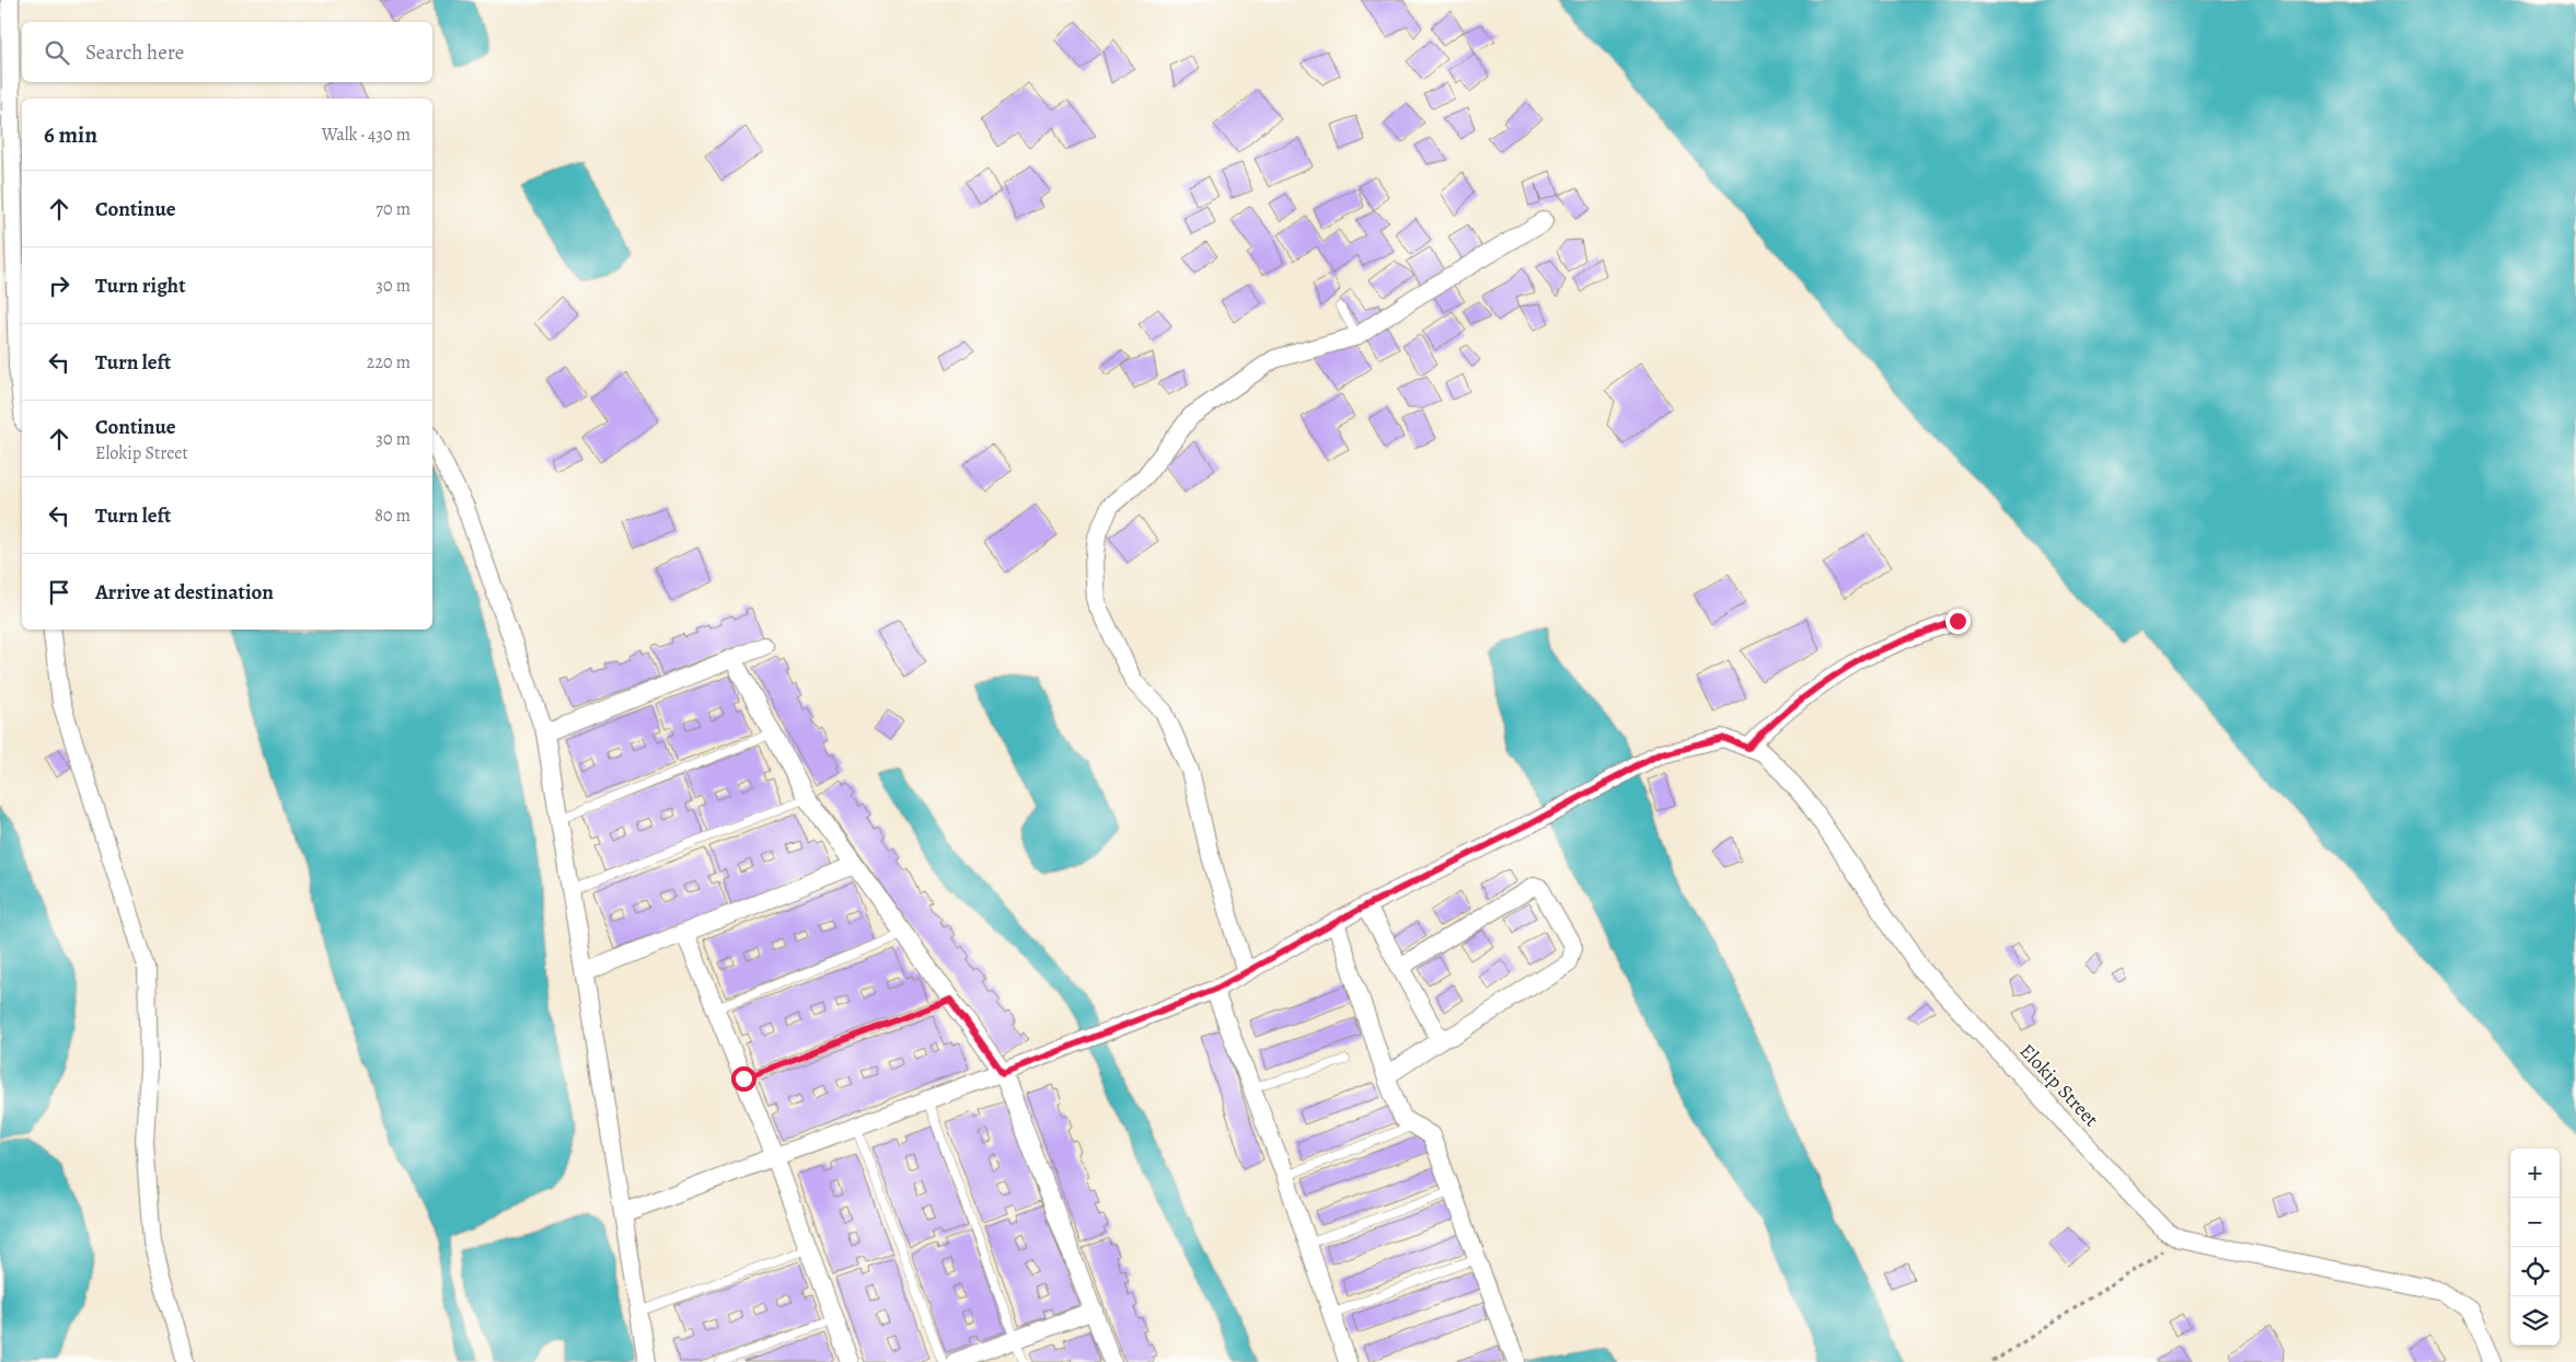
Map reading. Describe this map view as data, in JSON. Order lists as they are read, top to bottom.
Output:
{
  "streets": {
    "street": ["Elokip Street"]
  },
  "page": {
    "search": "Search here",
    "heading": ["6 min", "Walk · 430 m"],
    "list": [
      ["Continue", "70 m"],
      ["Turn right", "30 m"],
      ["Turn left", "220 m"],
      ["Continue", "Elokip Street", "30 m"],
      ["Turn left", "80 m"],
      "Arrive at destination"
    ],
    "map_buttons": ["+", "−"]
  }
}
